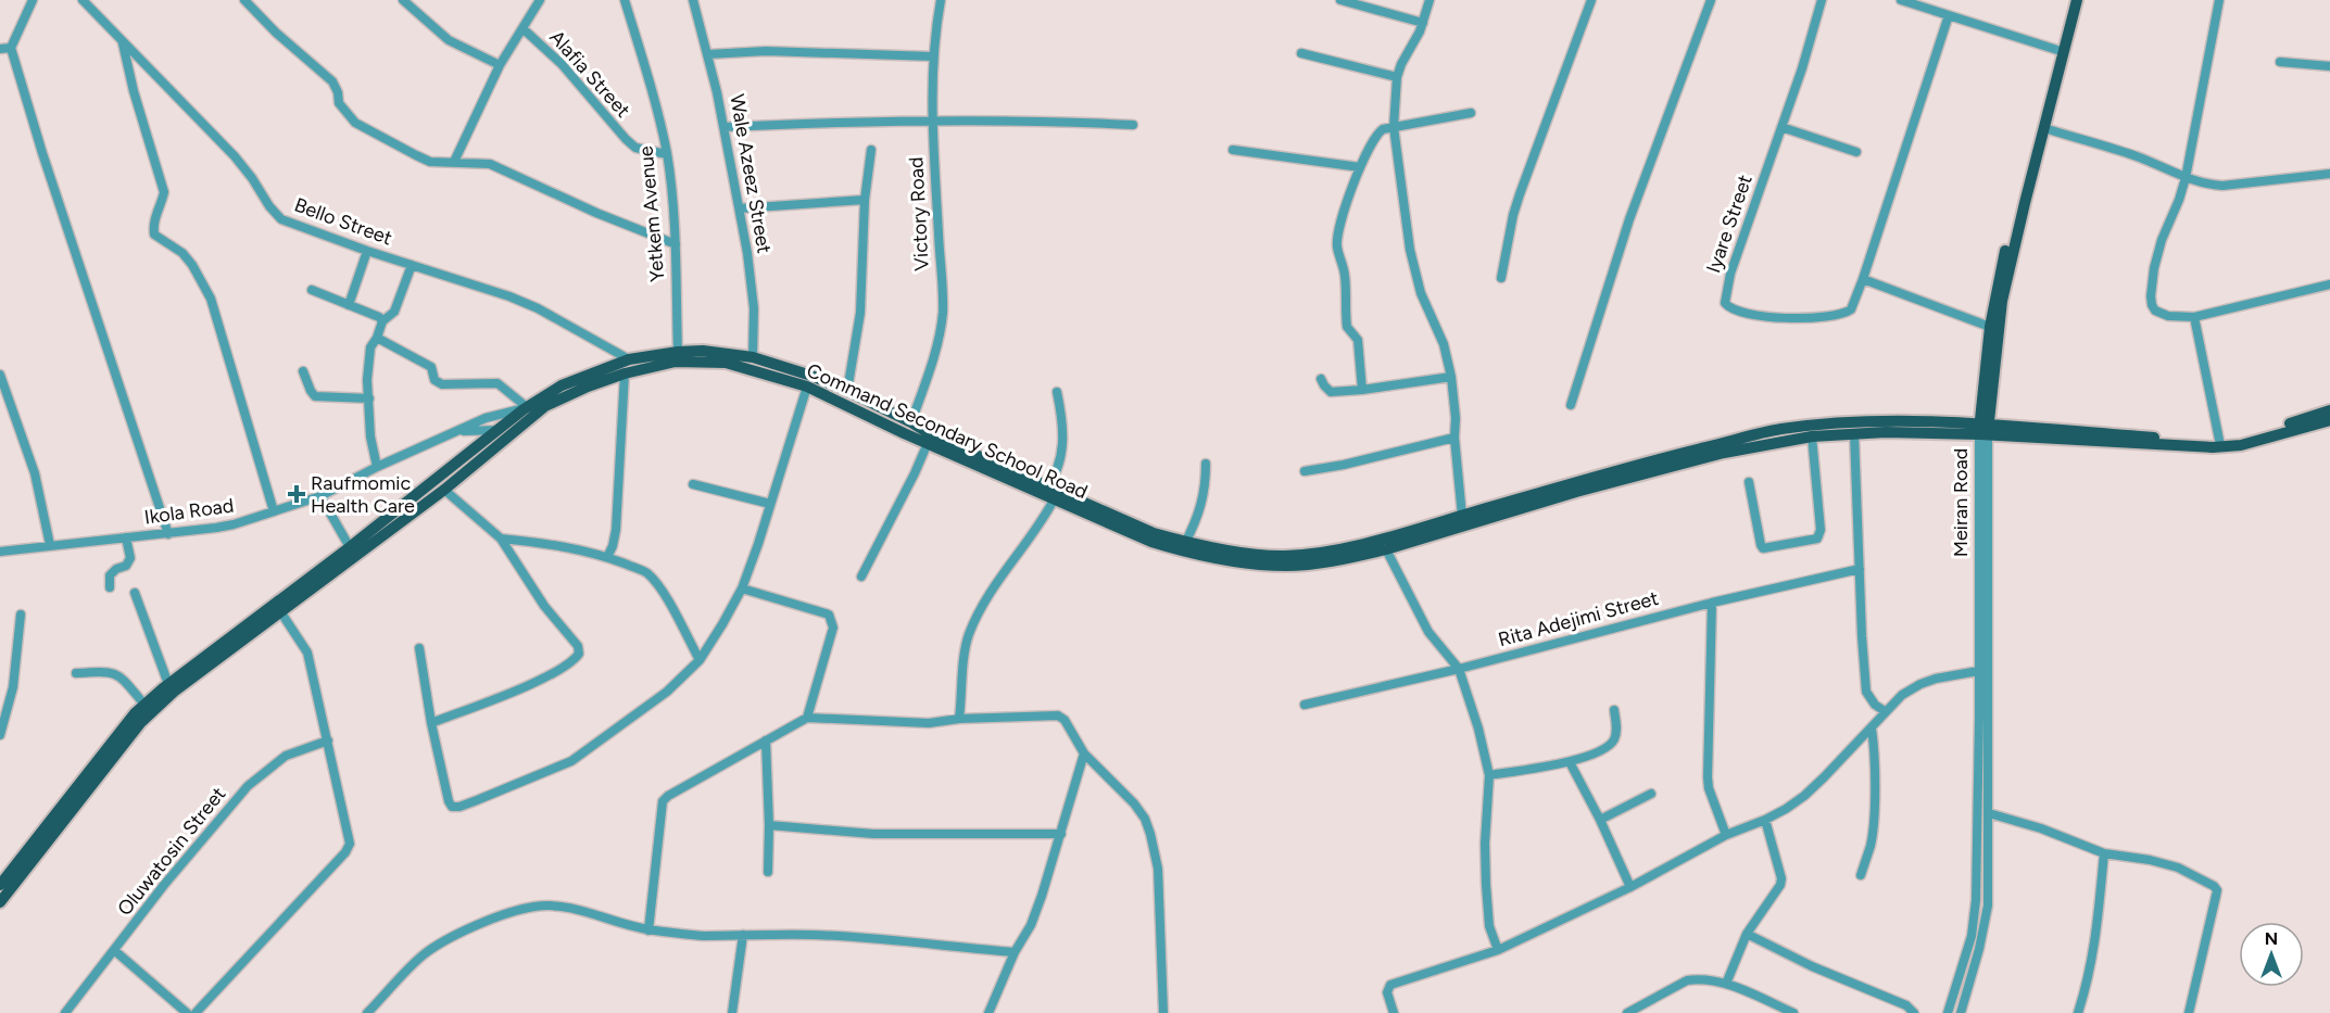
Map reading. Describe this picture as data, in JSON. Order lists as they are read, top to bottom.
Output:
{
  "streets": {
    "main road": ["Command Secondary School Road", "Meiran Road"],
    "street": [
      "Alafia Street",
      "Wale Azeez Street",
      "Yetkem Avenue",
      "Victory Road",
      "Bello Street",
      "Iyare Street",
      "Ikola Road",
      "Rita Adejimi Street",
      "Oluwatosin Street"
    ]
  },
  "crossings": [
    ["Alafia Street", "Yetkem Avenue"],
    ["Wale Azeez Street", "Command Secondary School Road"],
    ["Yetkem Avenue", "Command Secondary School Road"],
    ["Victory Road", "Command Secondary School Road"],
    ["Bello Street", "Command Secondary School Road"],
    ["Command Secondary School Road", "Ikola Road"]
  ],
  "places": {
    "health": ["Raufmomic Health Care"]
  },
  "north": "top"
}
